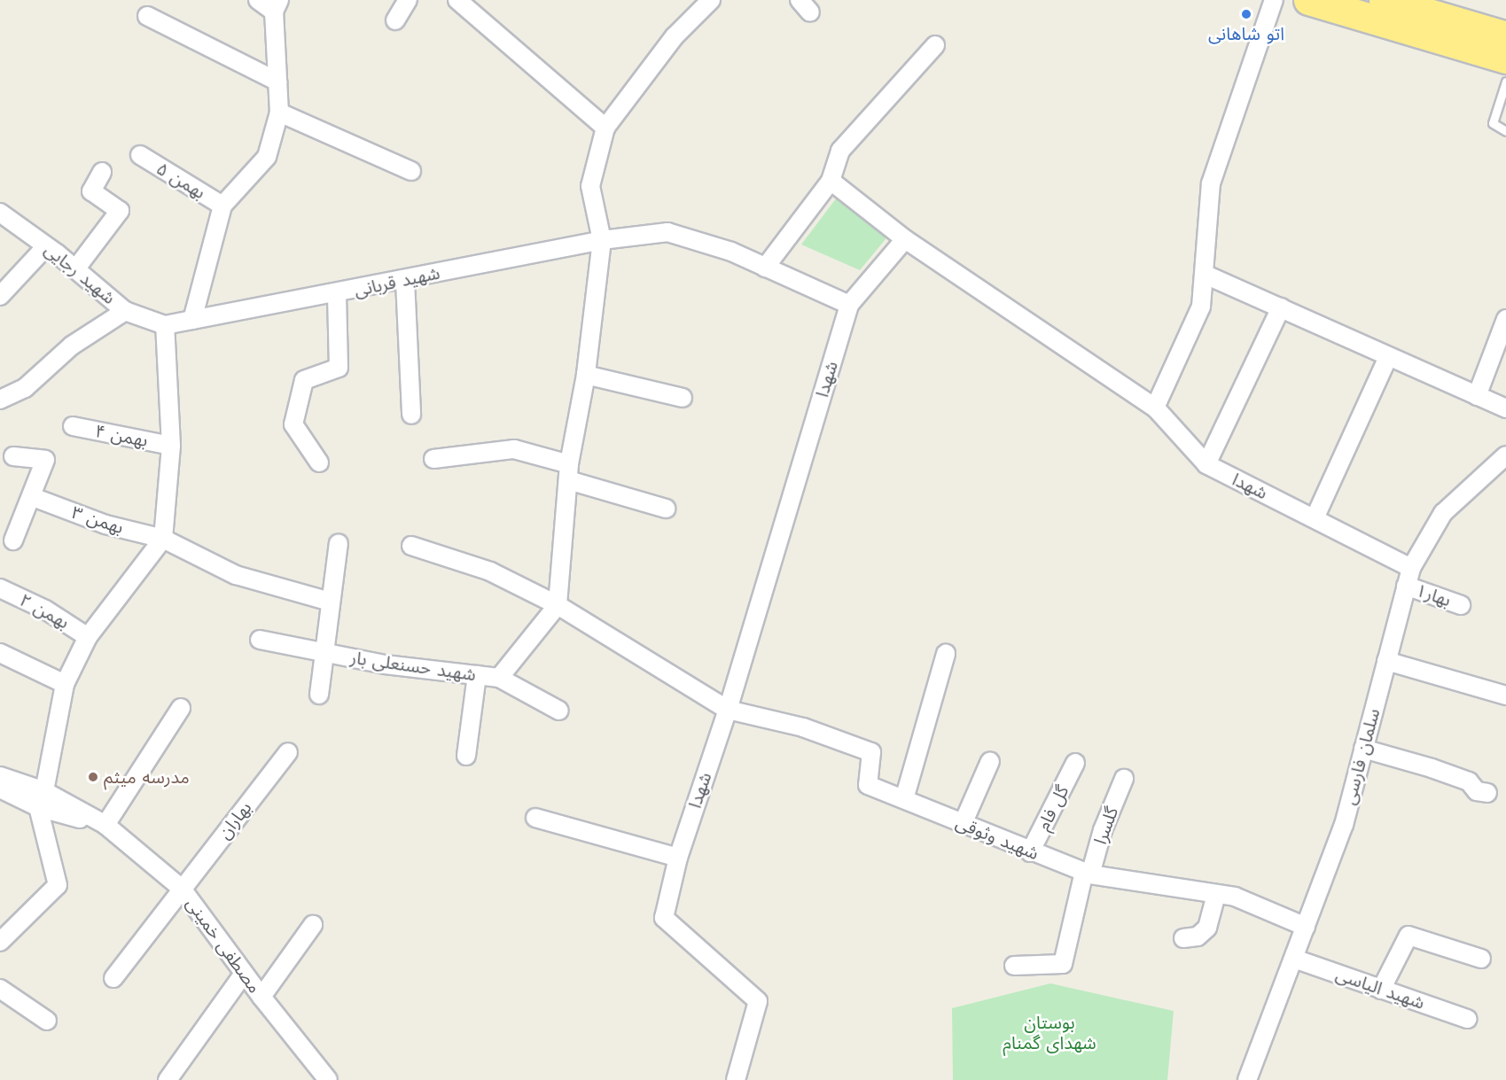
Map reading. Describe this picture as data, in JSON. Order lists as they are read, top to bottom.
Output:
{
  "streets": {
    "street": [
      "بهمن ۵",
      "شهید رجایی",
      "شهید قربانی",
      "شهدا",
      "بهمن ۴",
      "بهمن ۳",
      "بهار۱",
      "بهمن ۲",
      "شهید حسنعلی بار",
      "سلمان فارسی",
      "گل فام",
      "بهاران",
      "گلسرا",
      "شهید وثوقی",
      "مصطفی خمینی",
      "شهید الیاسی"
    ]
  },
  "crossings": [
    ["شهید رجایی", "شهید قربانی"],
    ["شهید قربانی", "شهدا"],
    ["شهدا", "سلمان فارسی"],
    ["شهدا", "شهید وثوقی"],
    ["بهار۱", "سلمان فارسی"],
    ["سلمان فارسی", "شهید وثوقی"],
    ["سلمان فارسی", "شهید الیاسی"],
    ["گل فام", "شهید وثوقی"],
    ["بهاران", "مصطفی خمینی"],
    ["گلسرا", "شهید وثوقی"]
  ],
  "parks": ["بوستان شهدای گمنام"],
  "places": ["اتو شاهانی", "مدرسه میثم"]
}
